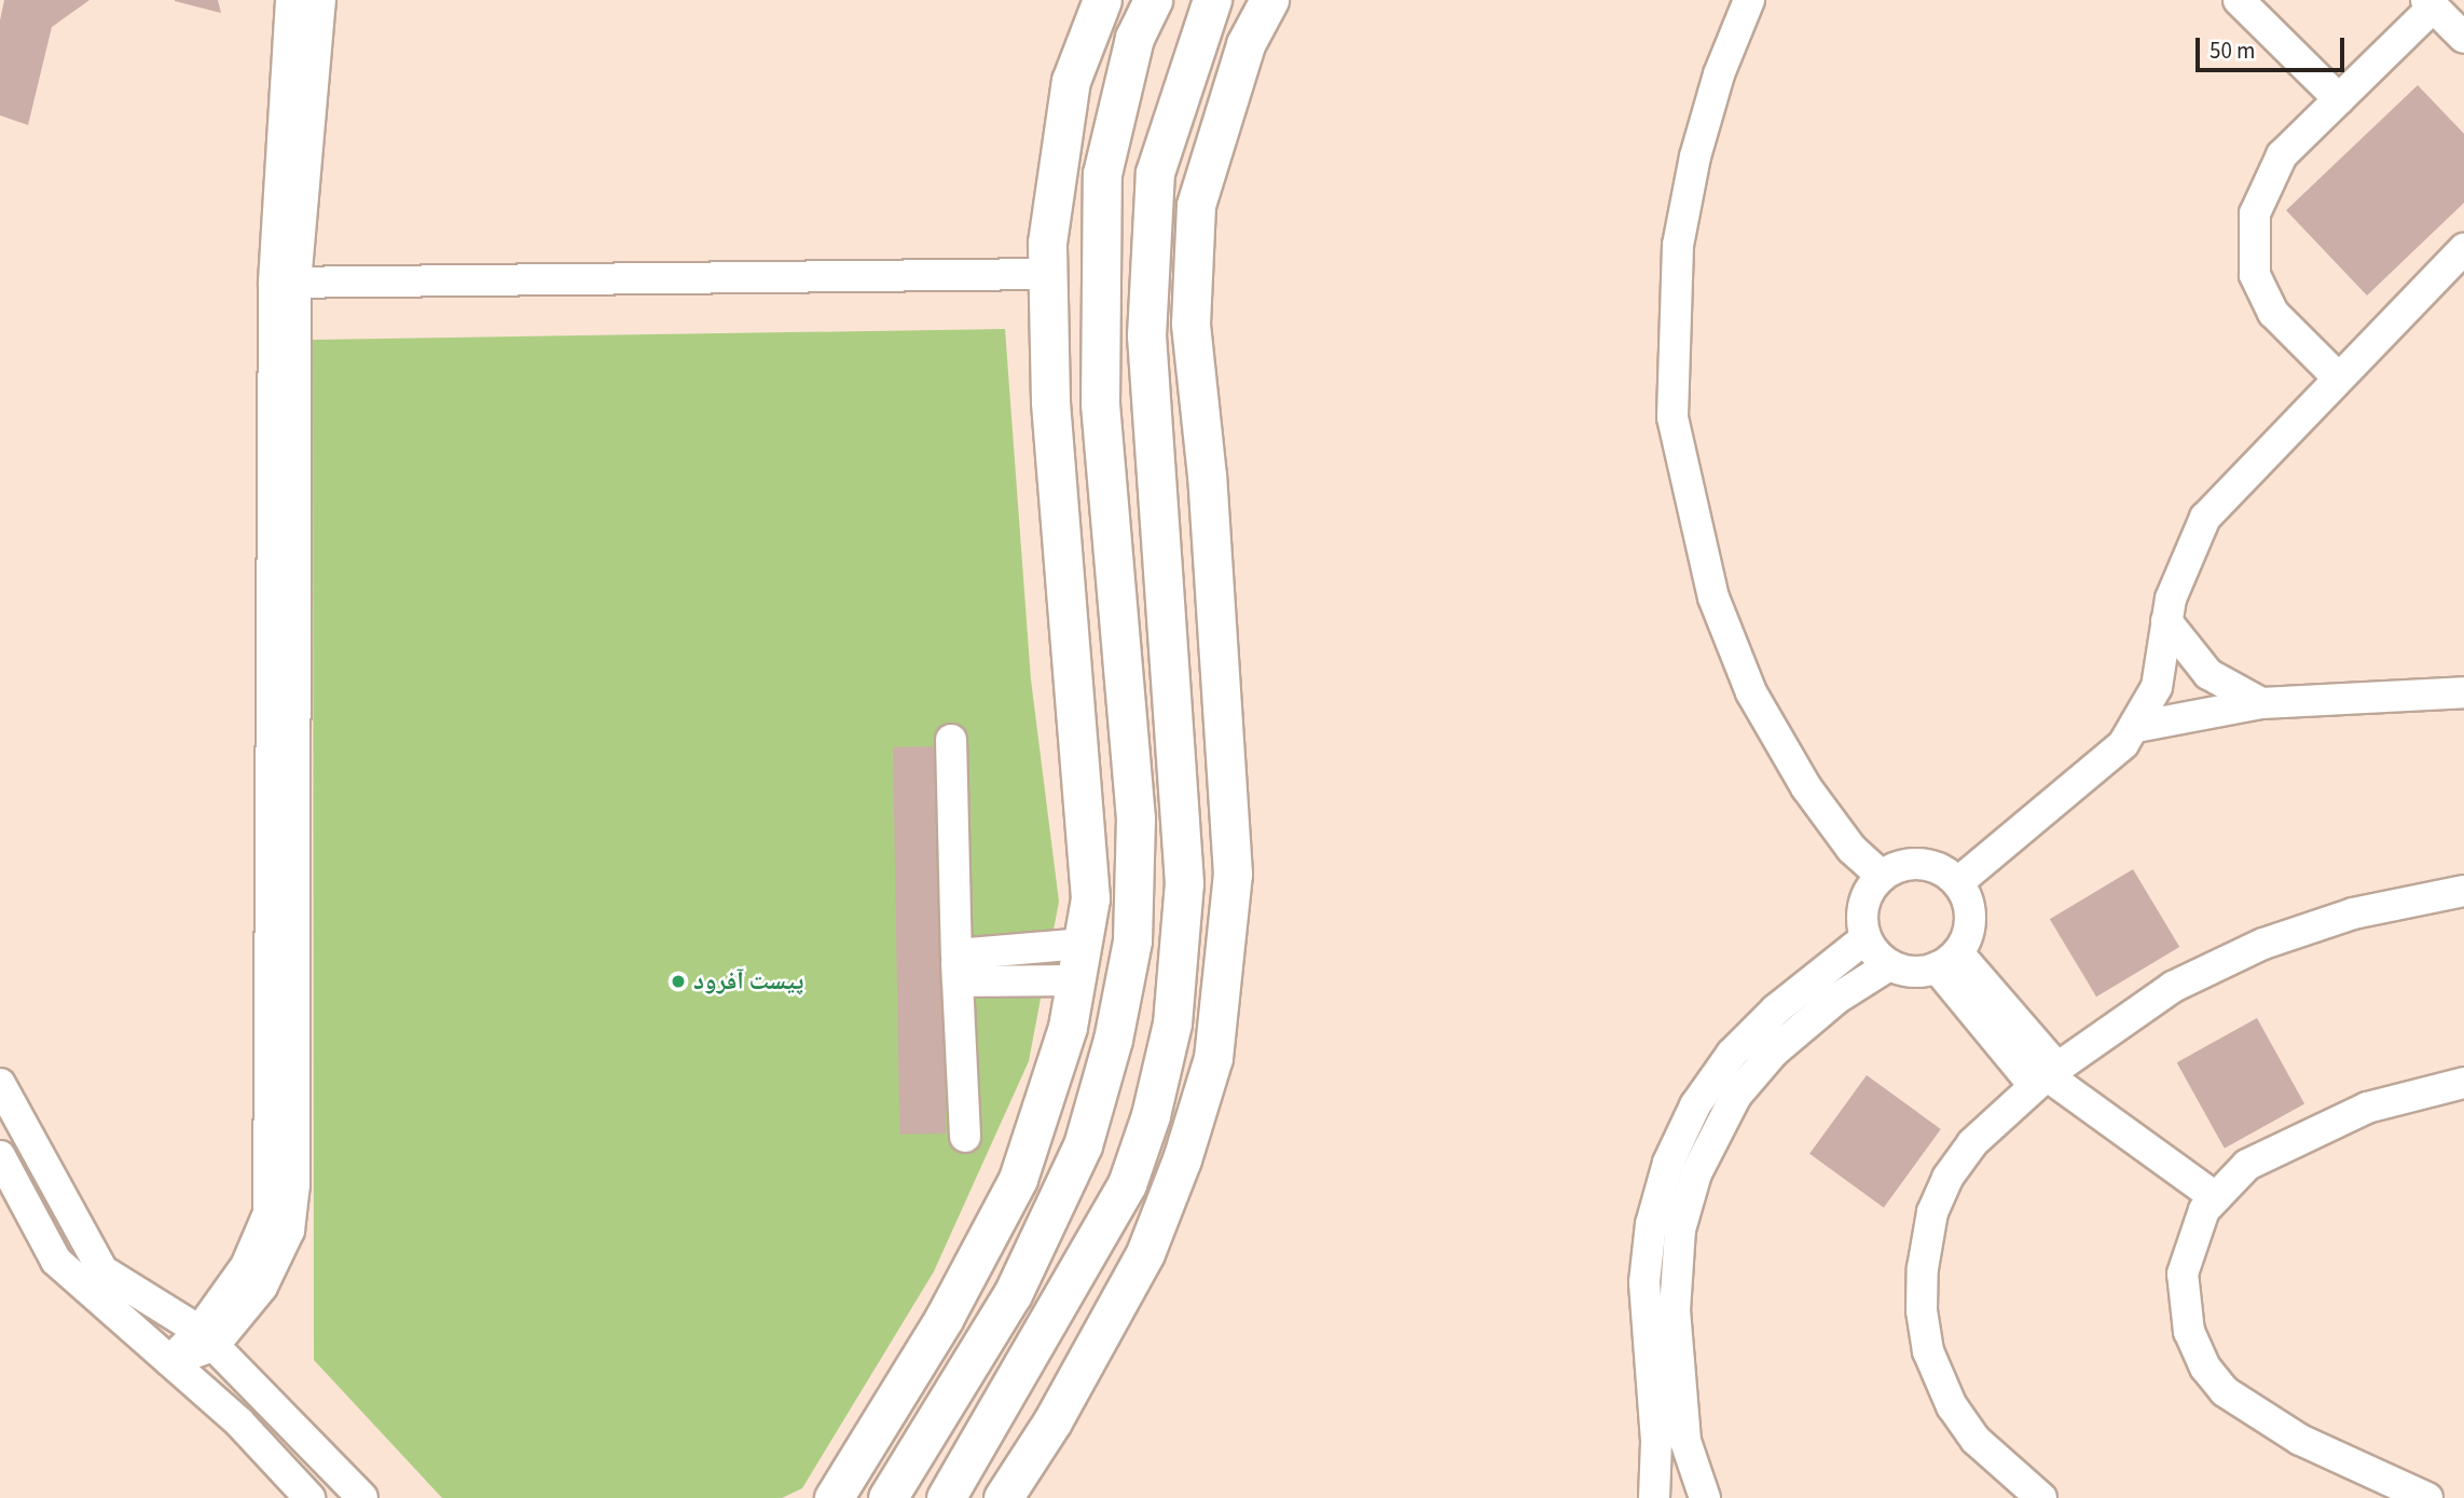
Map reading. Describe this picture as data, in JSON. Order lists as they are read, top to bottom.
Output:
{
  "places": ["پیست آفرود"],
  "scale_bar": "50 m"
}
